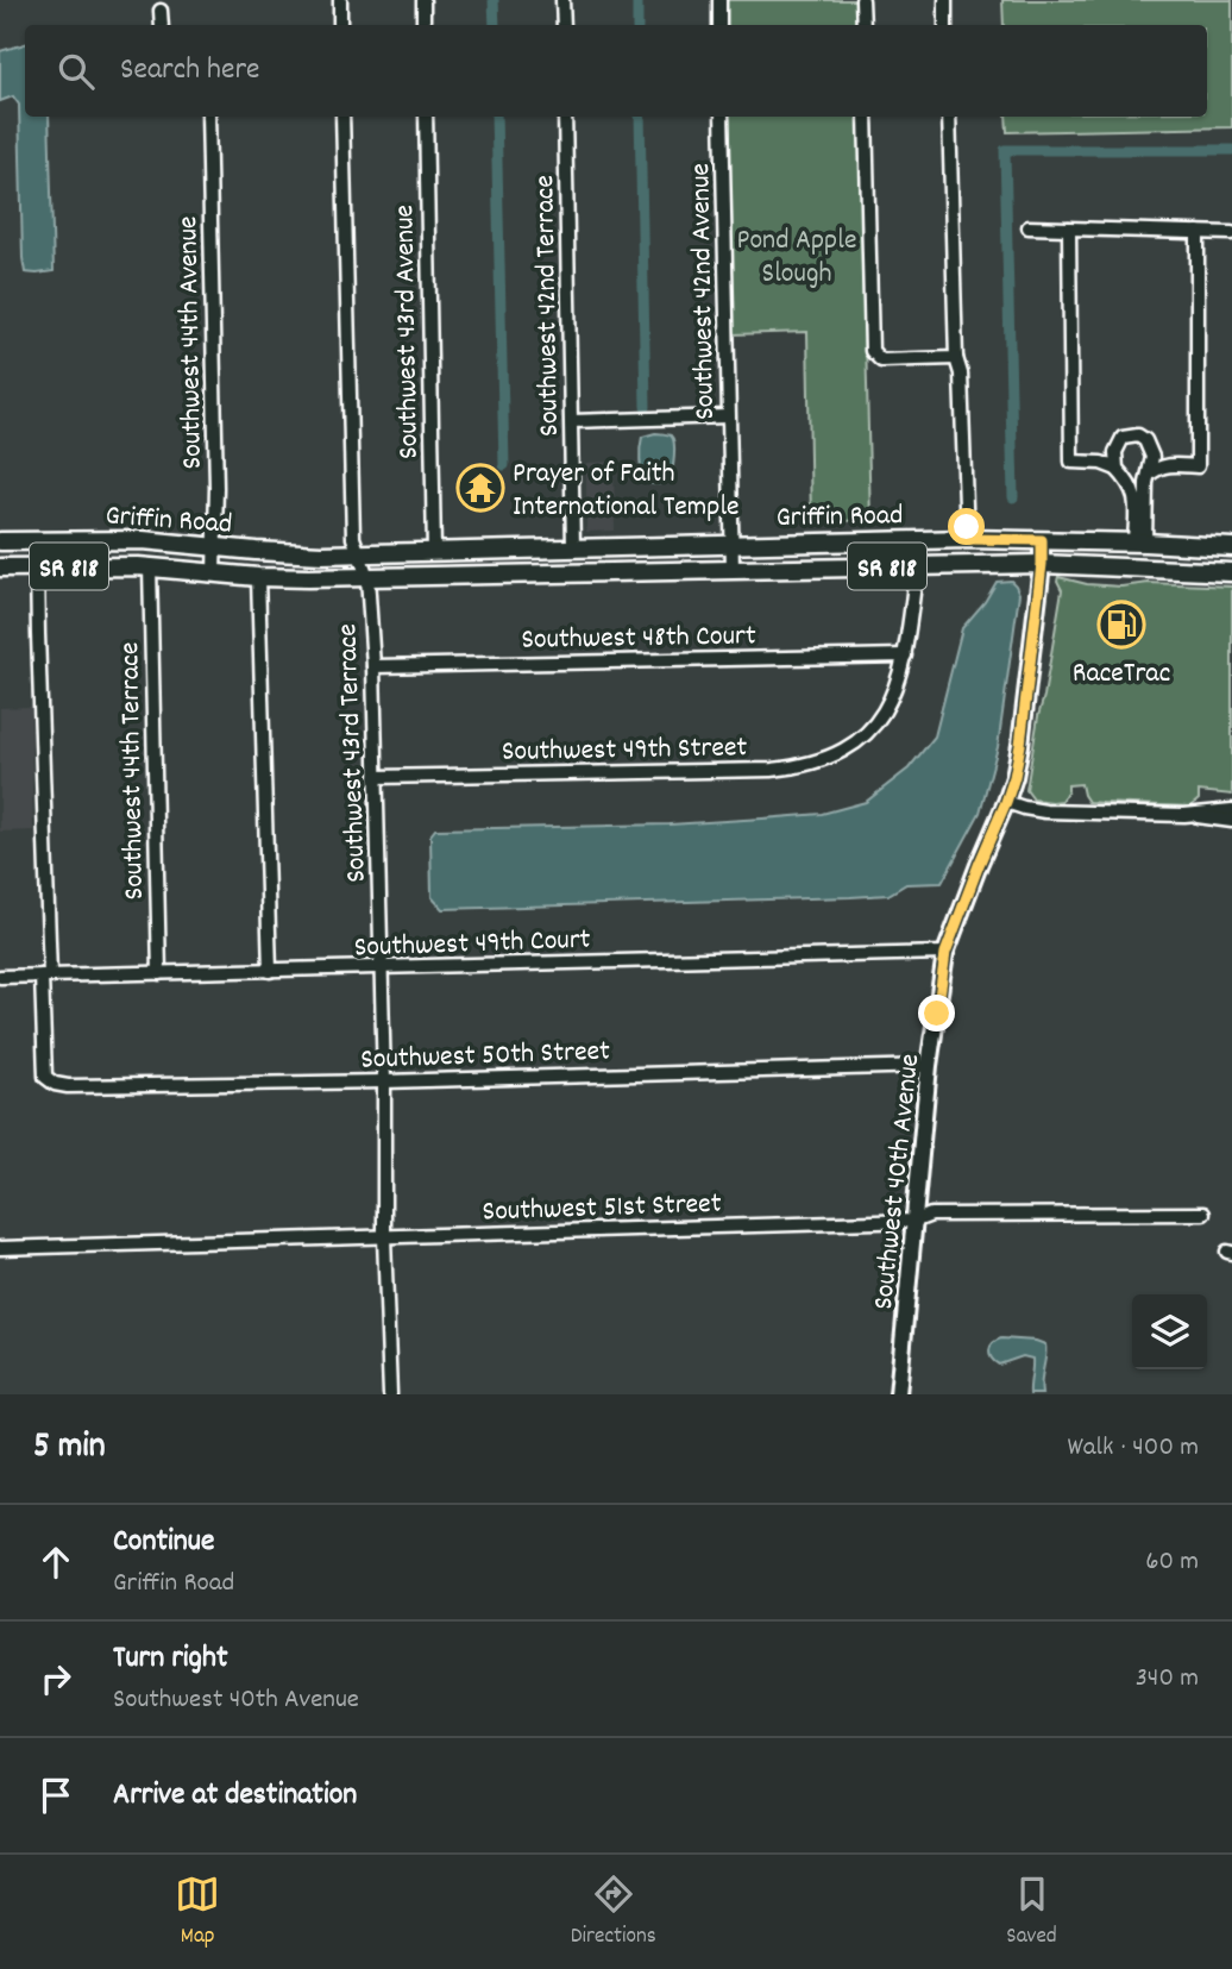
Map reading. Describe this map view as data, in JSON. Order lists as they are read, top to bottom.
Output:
{
  "streets": {
    "main road": ["Griffin Road", "SR 818"],
    "street": [
      "Southwest 42nd Avenue",
      "Southwest 42nd Terrace",
      "Southwest 43rd Avenue",
      "Southwest 44th Avenue",
      "Southwest 48th Court",
      "Southwest 49th Street",
      "Southwest 43rd Terrace",
      "Southwest 44th Terrace",
      "Southwest 49th Court",
      "Southwest 50th Street",
      "Southwest 40th Avenue",
      "Southwest 51st Street"
    ]
  },
  "crossings": [
    ["Southwest 42nd Avenue", "Griffin Road"],
    ["Southwest 42nd Terrace", "Griffin Road"],
    ["Southwest 43rd Avenue", "Griffin Road"],
    ["Southwest 44th Avenue", "Griffin Road"],
    ["Griffin Road", "Southwest 43rd Terrace"],
    ["Griffin Road", "Southwest 44th Terrace"],
    ["Griffin Road", "Southwest 40th Avenue"],
    ["Southwest 48th Court", "Southwest 49th Street"],
    ["Southwest 48th Court", "Southwest 43rd Terrace"],
    ["Southwest 49th Street", "Southwest 43rd Terrace"],
    ["Southwest 43rd Terrace", "Southwest 49th Court"],
    ["Southwest 43rd Terrace", "Southwest 50th Street"],
    ["Southwest 43rd Terrace", "Southwest 51st Street"],
    ["Southwest 44th Terrace", "Southwest 49th Court"],
    ["Southwest 49th Court", "Southwest 50th Street"],
    ["Southwest 49th Court", "Southwest 40th Avenue"],
    ["Southwest 50th Street", "Southwest 40th Avenue"],
    ["Southwest 40th Avenue", "Southwest 51st Street"]
  ],
  "parks": ["Pond Apple Slough"],
  "places": {
    "temple": ["Prayer of Faith International Temple"],
    "fuel station": ["RaceTrac"]
  },
  "page": {
    "search": "Search here",
    "heading": ["5 min", "Walk · 400 m"],
    "list": [
      ["Continue", "Griffin Road", "60 m"],
      ["Turn right", "Southwest 40th Avenue", "340 m"],
      "Arrive at destination"
    ],
    "nav": ["Map", "Directions", "Saved"]
  }
}
